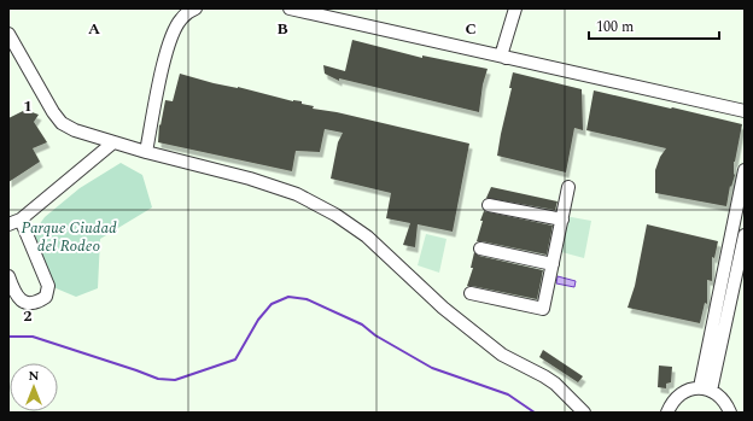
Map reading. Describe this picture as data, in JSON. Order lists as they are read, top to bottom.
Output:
{
  "parks": ["Parque Ciudad del Rodeo"],
  "scale_bar": "100 m",
  "north": "top",
  "grid": {
    "columns": ["A", "B", "C"],
    "rows": ["1", "2"]
  }
}
